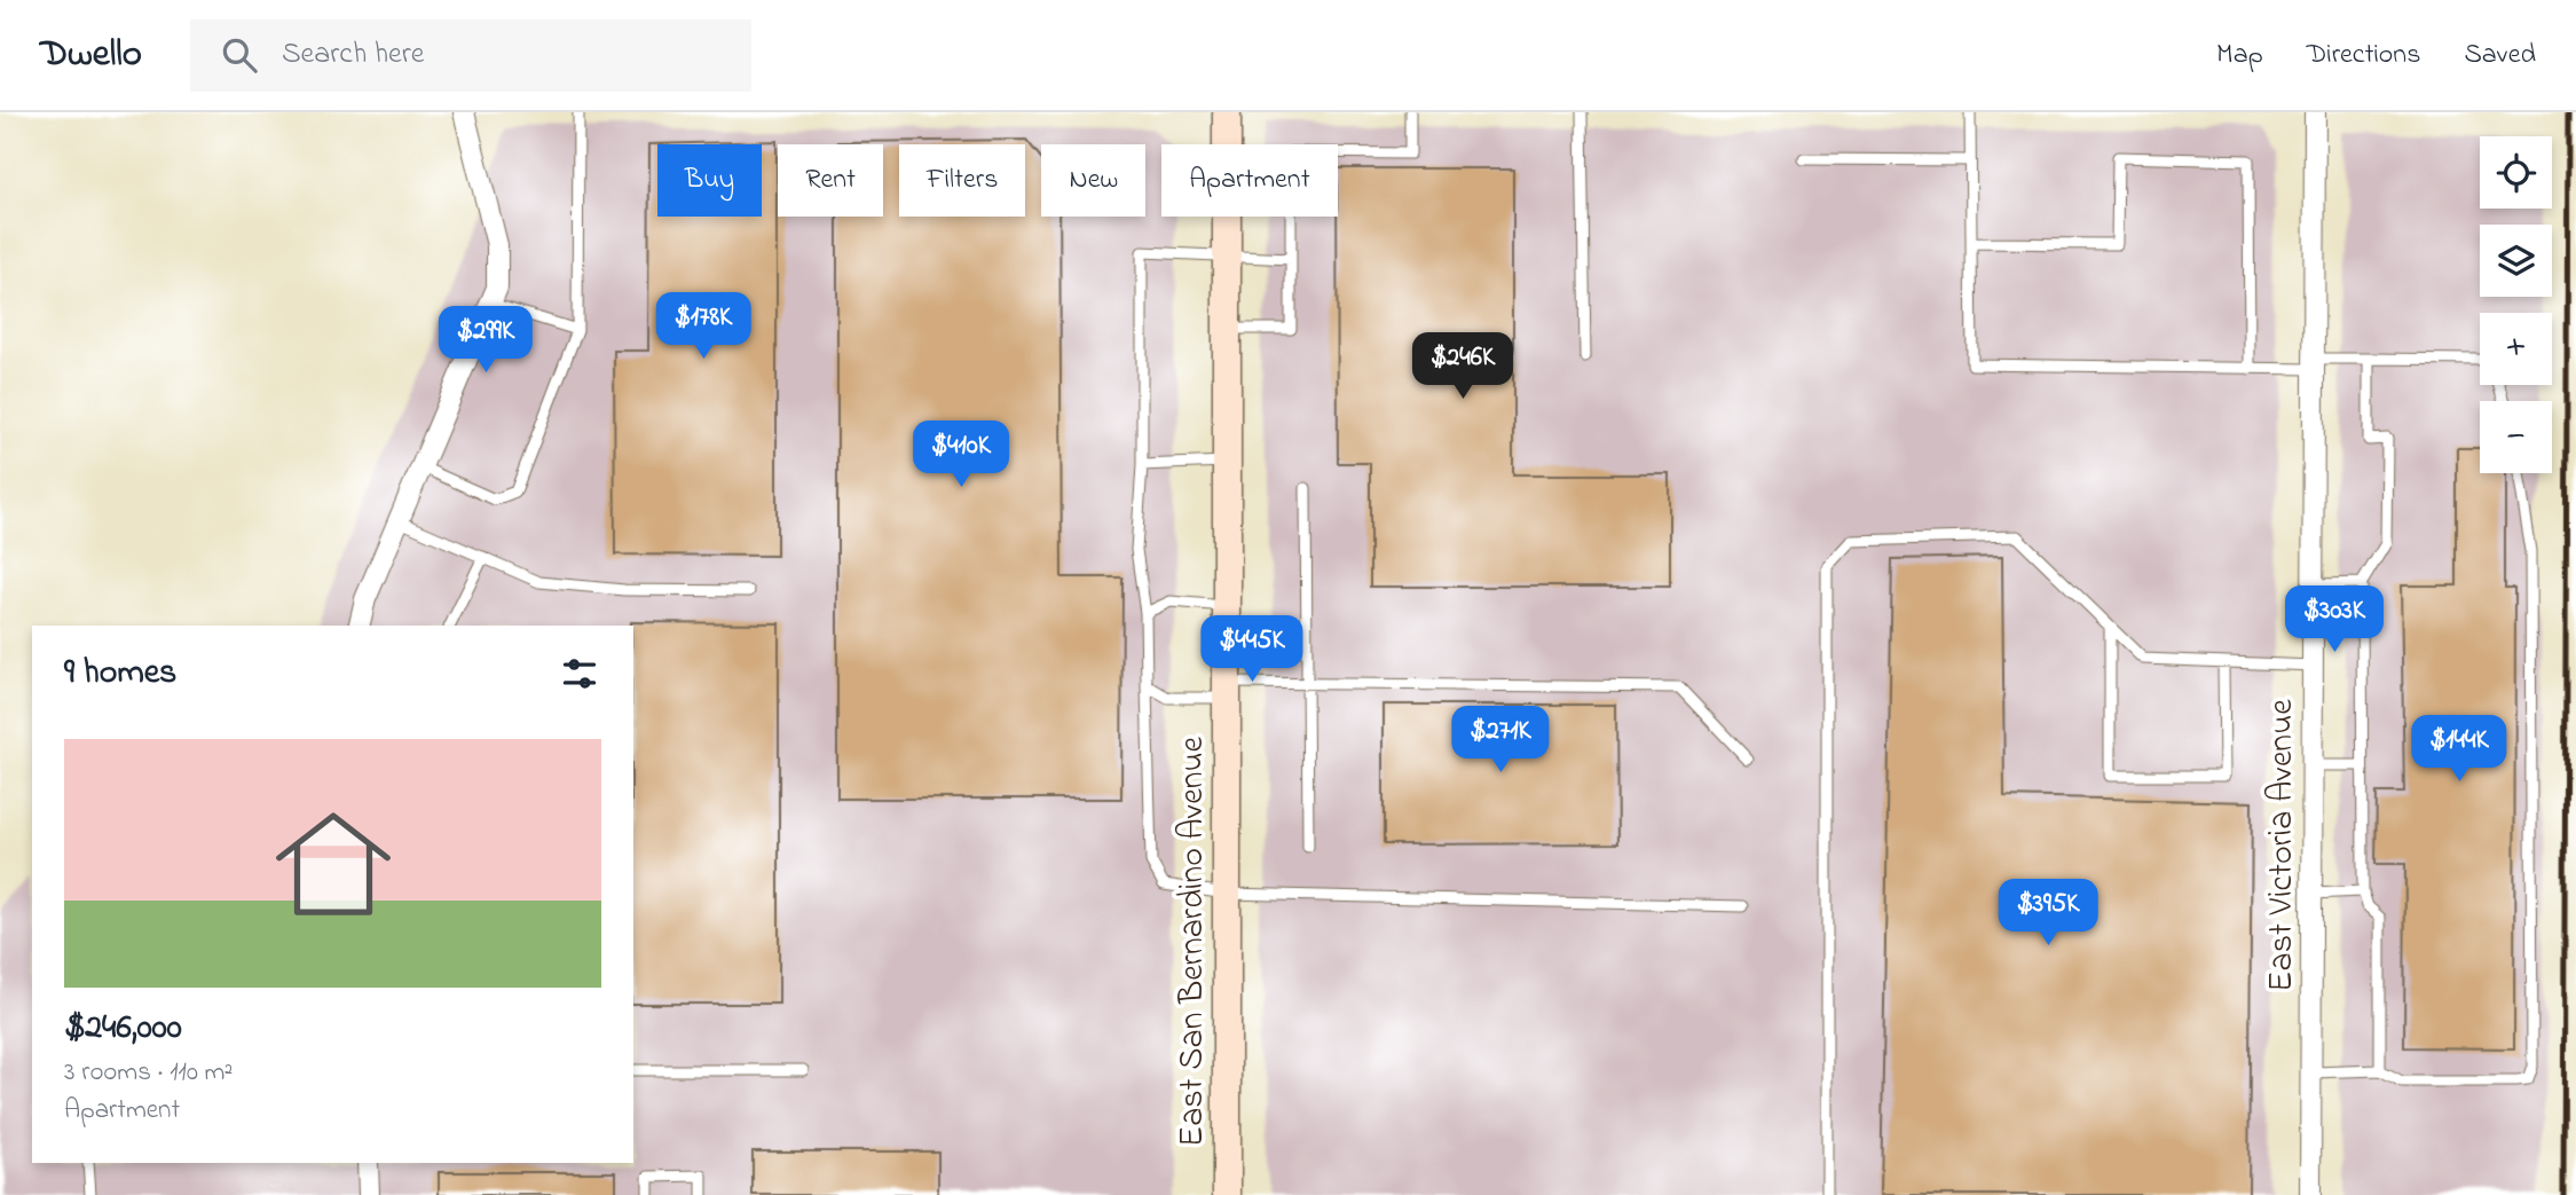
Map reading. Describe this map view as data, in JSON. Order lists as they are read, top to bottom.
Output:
{
  "streets": {
    "main road": ["East San Bernardino Avenue"],
    "street": ["East Victoria Avenue"]
  },
  "page": {
    "header": "Dwello",
    "search": "Search here",
    "nav": ["Map", "Directions", "Saved"],
    "map_buttons": ["+", "−"],
    "chip": [
      "Buy",
      "Rent",
      "Filters",
      "New",
      "Apartment"
    ],
    "price": [
      "$178K",
      "$299K",
      "$246K",
      "$410K",
      "$303K",
      "$445K",
      "$271K",
      "$144K",
      "$395K"
    ],
    "heading": "9 homes",
    "list": [
      {
        "name": "$246,000",
        "note": "3 rooms · 110 m² · Apartment"
      }
    ]
  }
}
